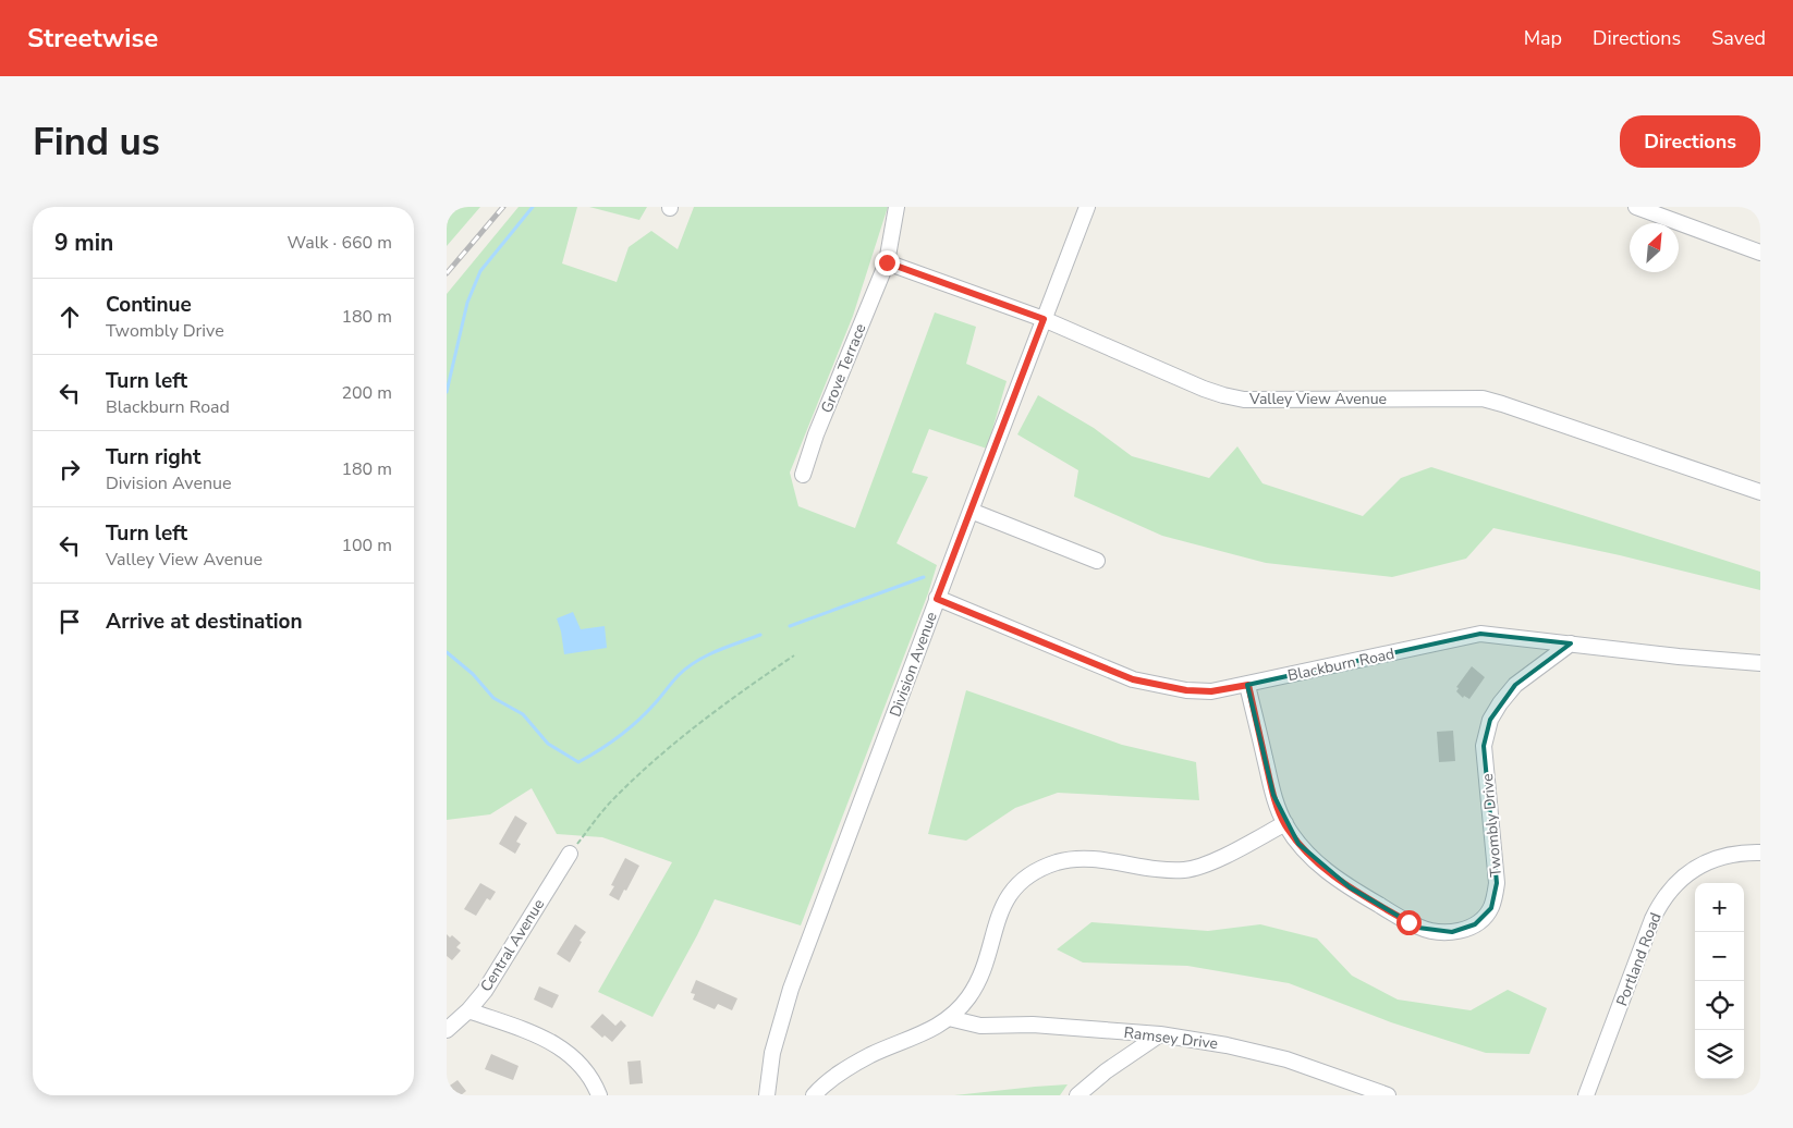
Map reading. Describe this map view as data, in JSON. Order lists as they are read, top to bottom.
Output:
{
  "streets": {
    "street": [
      "Grove Terrace",
      "Valley View Avenue",
      "Division Avenue",
      "Blackburn Road",
      "Twombly Drive",
      "Central Avenue",
      "Portland Road",
      "Ramsey Drive"
    ]
  },
  "crossings": [
    ["Grove Terrace", "Valley View Avenue"],
    ["Valley View Avenue", "Division Avenue"],
    ["Division Avenue", "Blackburn Road"],
    ["Blackburn Road", "Twombly Drive"]
  ],
  "north": "top right",
  "page": {
    "header": "Streetwise",
    "nav": ["Map", "Directions", "Saved"],
    "buttons": "Directions",
    "title": "Find us",
    "heading": ["9 min", "Walk · 660 m"],
    "list": [
      ["Continue", "Twombly Drive", "180 m"],
      ["Turn left", "Blackburn Road", "200 m"],
      ["Turn right", "Division Avenue", "180 m"],
      ["Turn left", "Valley View Avenue", "100 m"],
      "Arrive at destination"
    ],
    "map_buttons": ["+", "−"]
  }
}
